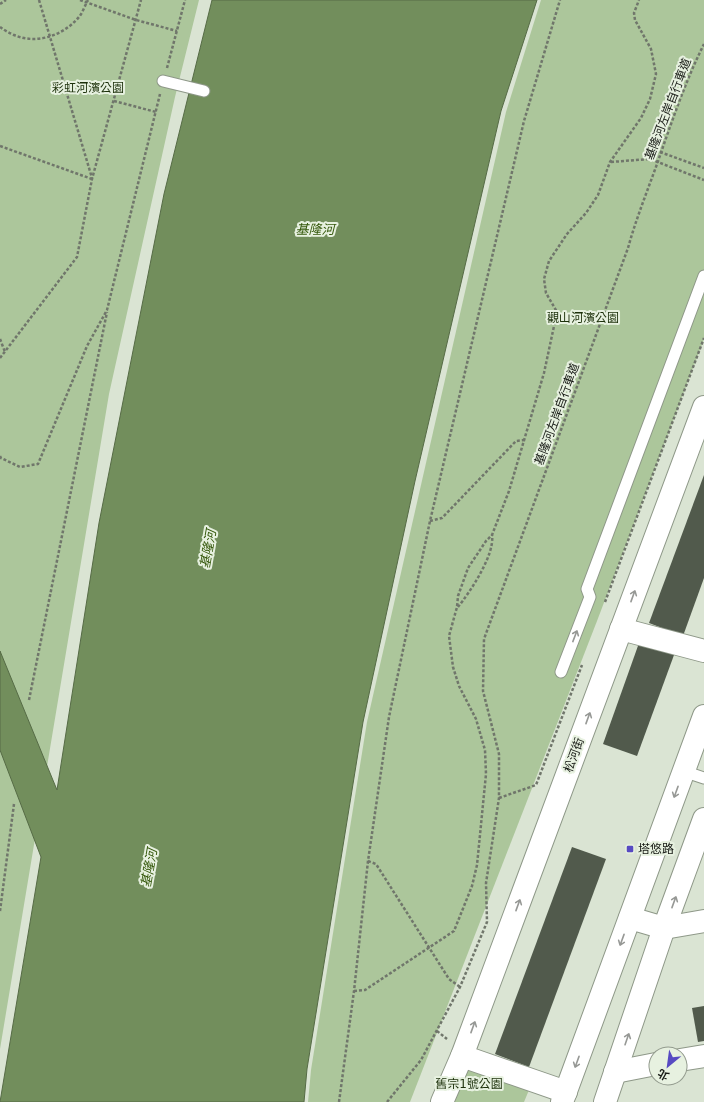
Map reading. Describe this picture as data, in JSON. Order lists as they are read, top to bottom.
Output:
{
  "streets": {
    "street": ["松河街"],
    "path": ["基隆河左岸自行車道"]
  },
  "water": ["基隆河"],
  "parks": ["彩虹河濱公園", "觀山河濱公園", "舊宗1號公園"],
  "places": {
    "transit": ["塔悠路"]
  },
  "north": "bottom left"
}
